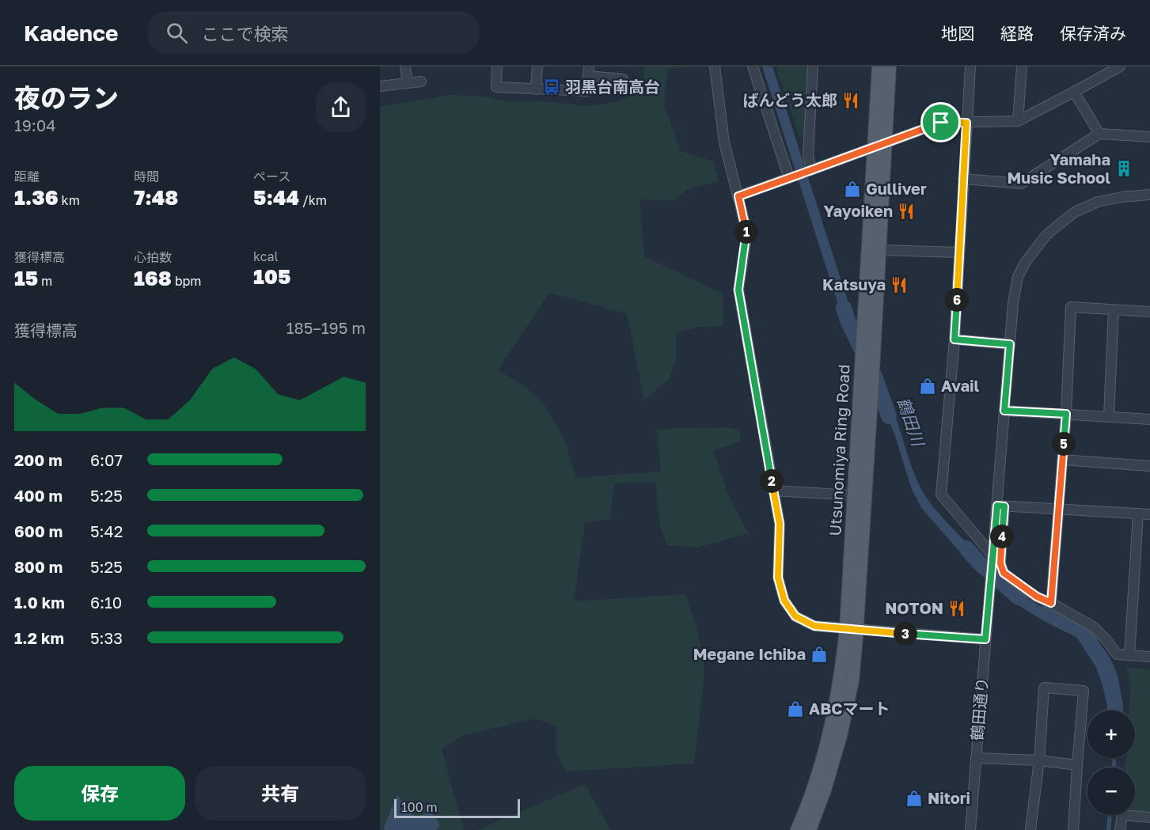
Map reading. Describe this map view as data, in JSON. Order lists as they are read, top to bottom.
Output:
{
  "streets": {
    "main road": ["Utsunomiya Ring Road"],
    "street": ["鶴田通り"]
  },
  "water": ["鶴田川"],
  "places": {
    "bus stop": ["羽黒台南高台"],
    "restaurant": [
      "ばんどう太郎",
      "Yayoiken",
      "Katsuya",
      "NOTON"
    ],
    "building": ["Yamaha Music School"],
    "shop": [
      "Gulliver",
      "Avail",
      "Megane Ichiba",
      "ABCマート",
      "Nitori"
    ]
  },
  "scale_bar": "100 m",
  "page": {
    "header": "Kadence",
    "search": "ここで検索",
    "nav": ["地図", "経路", "保存済み"],
    "heading": ["夜のラン", "19:04"],
    "stats": [
      ["距離", "1.36 km"],
      ["時間", "7:48"],
      ["ペース", "5:44 /km"],
      ["獲得標高", "15 m"],
      ["心拍数", "168 bpm"],
      ["kcal", "105"]
    ],
    "pins": [
      "1",
      "6",
      "5",
      "2",
      "4",
      "3"
    ],
    "chart": ["獲得標高", "185–195 m"],
    "list": [
      {
        "name": "200 m",
        "note": "6:07"
      },
      {
        "name": "400 m",
        "note": "5:25"
      },
      {
        "name": "600 m",
        "note": "5:42"
      },
      {
        "name": "800 m",
        "note": "5:25"
      },
      {
        "name": "1.0 km",
        "note": "6:10"
      },
      {
        "name": "1.2 km",
        "note": "5:33"
      }
    ],
    "map_buttons": ["+", "−"],
    "buttons": ["保存", "共有"],
    "scale": "100 m"
  }
}
